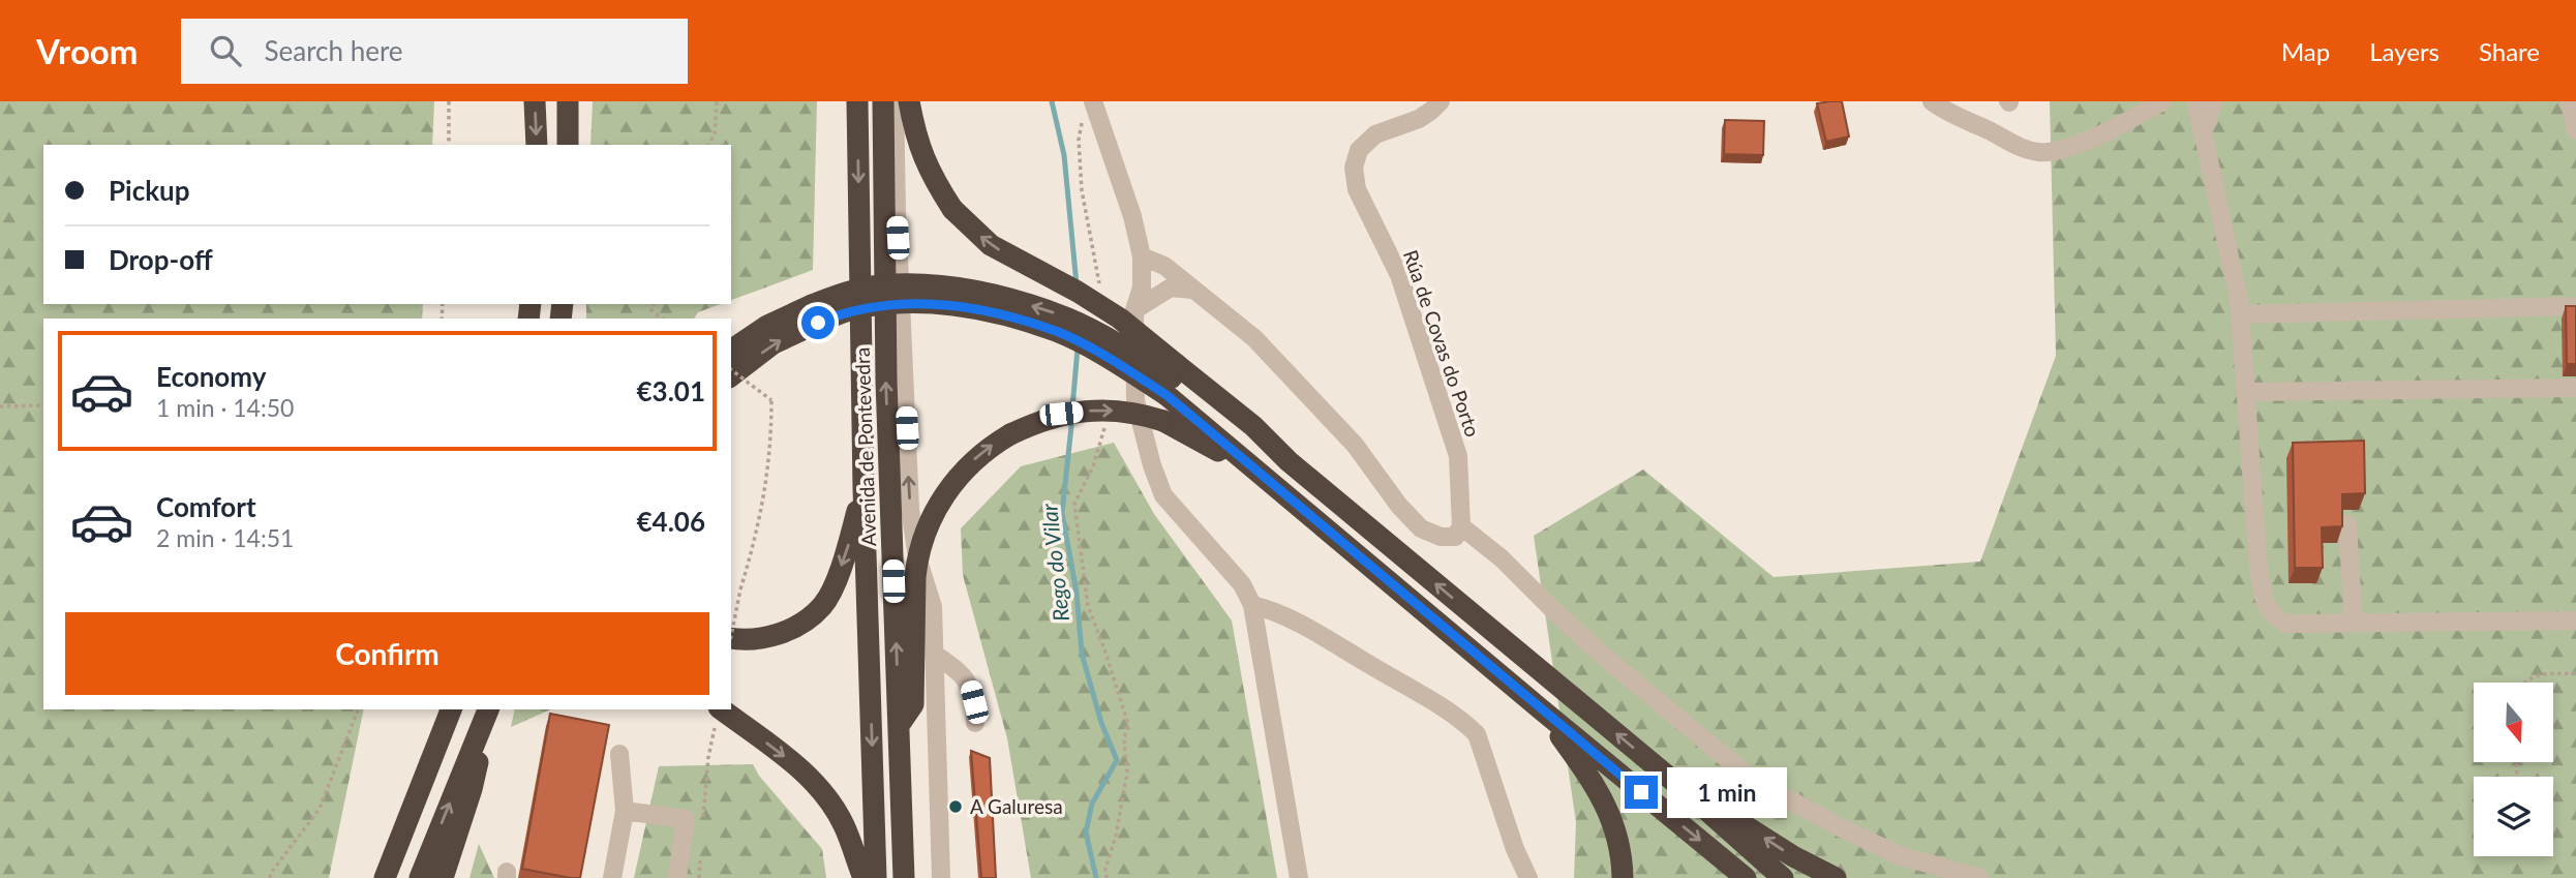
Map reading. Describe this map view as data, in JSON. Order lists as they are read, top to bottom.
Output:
{
  "streets": {
    "highway": ["Avenida de Pontevedra"],
    "street": ["Rúa de Covas do Porto"]
  },
  "water": ["Rego do Vilar"],
  "places": ["A Galuresa"],
  "north": "bottom",
  "page": {
    "header": "Vroom",
    "search": "Search here",
    "nav": ["Map", "Layers", "Share"],
    "banner": ["Pickup", "Drop-off"],
    "list": [
      {
        "name": "Economy",
        "note": "1 min · 14:50",
        "value": "€3.01"
      },
      {
        "name": "Comfort",
        "note": "2 min · 14:51",
        "value": "€4.06"
      }
    ],
    "buttons": "Confirm",
    "bubble": "1 min"
  }
}
